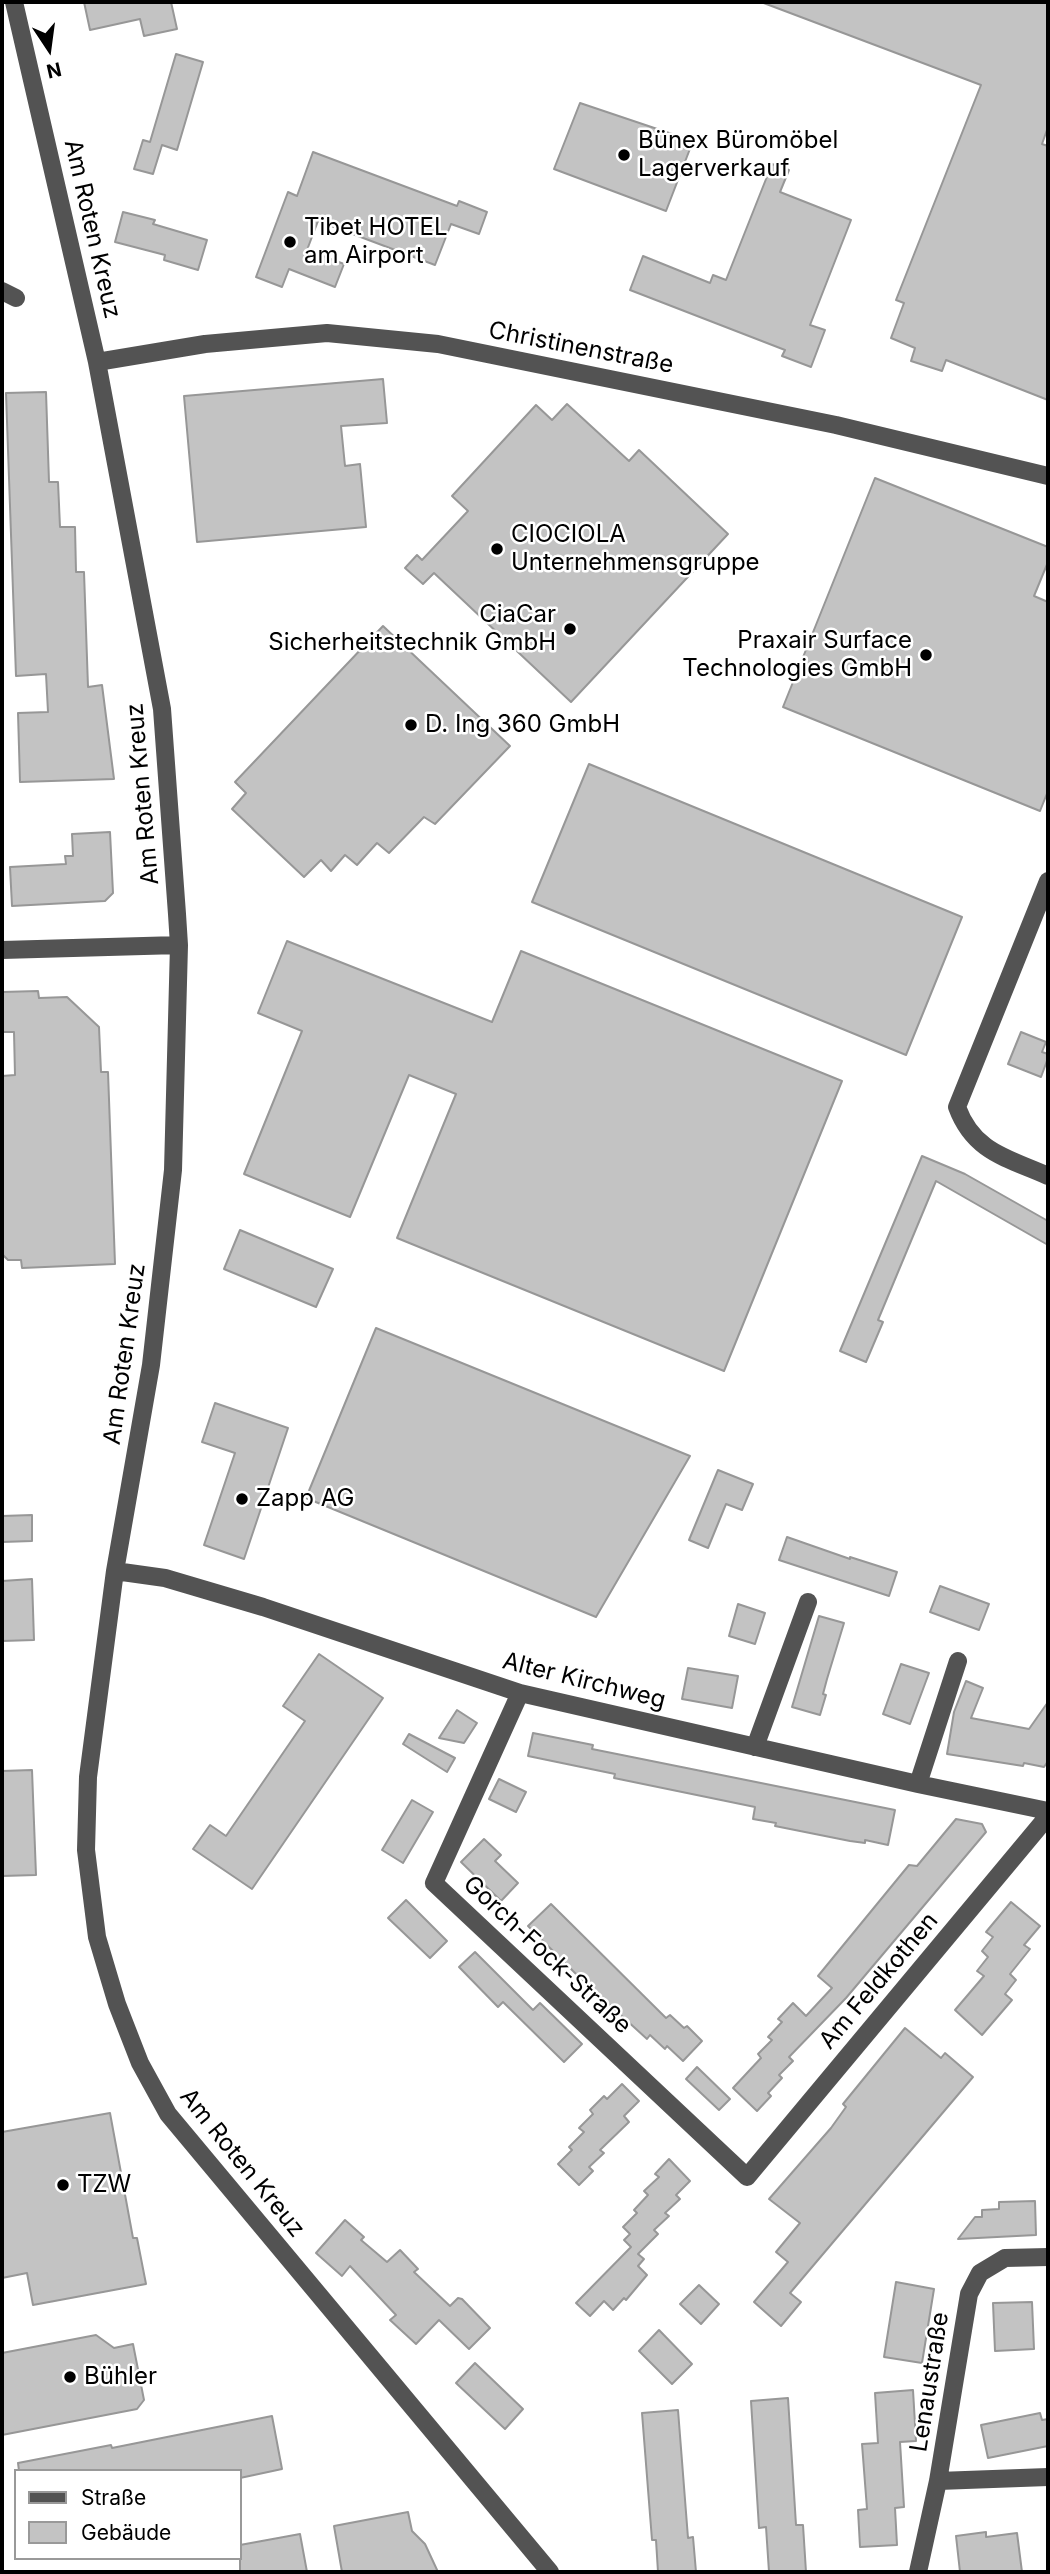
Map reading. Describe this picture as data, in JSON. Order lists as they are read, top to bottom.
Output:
{
  "streets": {
    "street": [
      "Am Roten Kreuz",
      "Christinenstraße",
      "Alter Kirchweg",
      "Gorch-Fock-Straße",
      "Am Feldkothen",
      "Lenaustraße"
    ]
  },
  "crossings": [
    ["Am Roten Kreuz", "Christinenstraße"],
    ["Am Roten Kreuz", "Alter Kirchweg"],
    ["Alter Kirchweg", "Gorch-Fock-Straße"],
    ["Gorch-Fock-Straße", "Am Feldkothen"]
  ],
  "places": [
    "Bünex Büromöbel Lagerverkauf",
    "Tibet HOTEL am Airport",
    "CIOCIOLA Unternehmensgruppe",
    "CiaCar Sicherheitstechnik GmbH",
    "Praxair Surface Technologies GmbH",
    "D. Ing 360 GmbH",
    "Zapp AG",
    "TZW",
    "Bühler"
  ],
  "legend": ["Straße", "Gebäude"],
  "north": "bottom"
}
